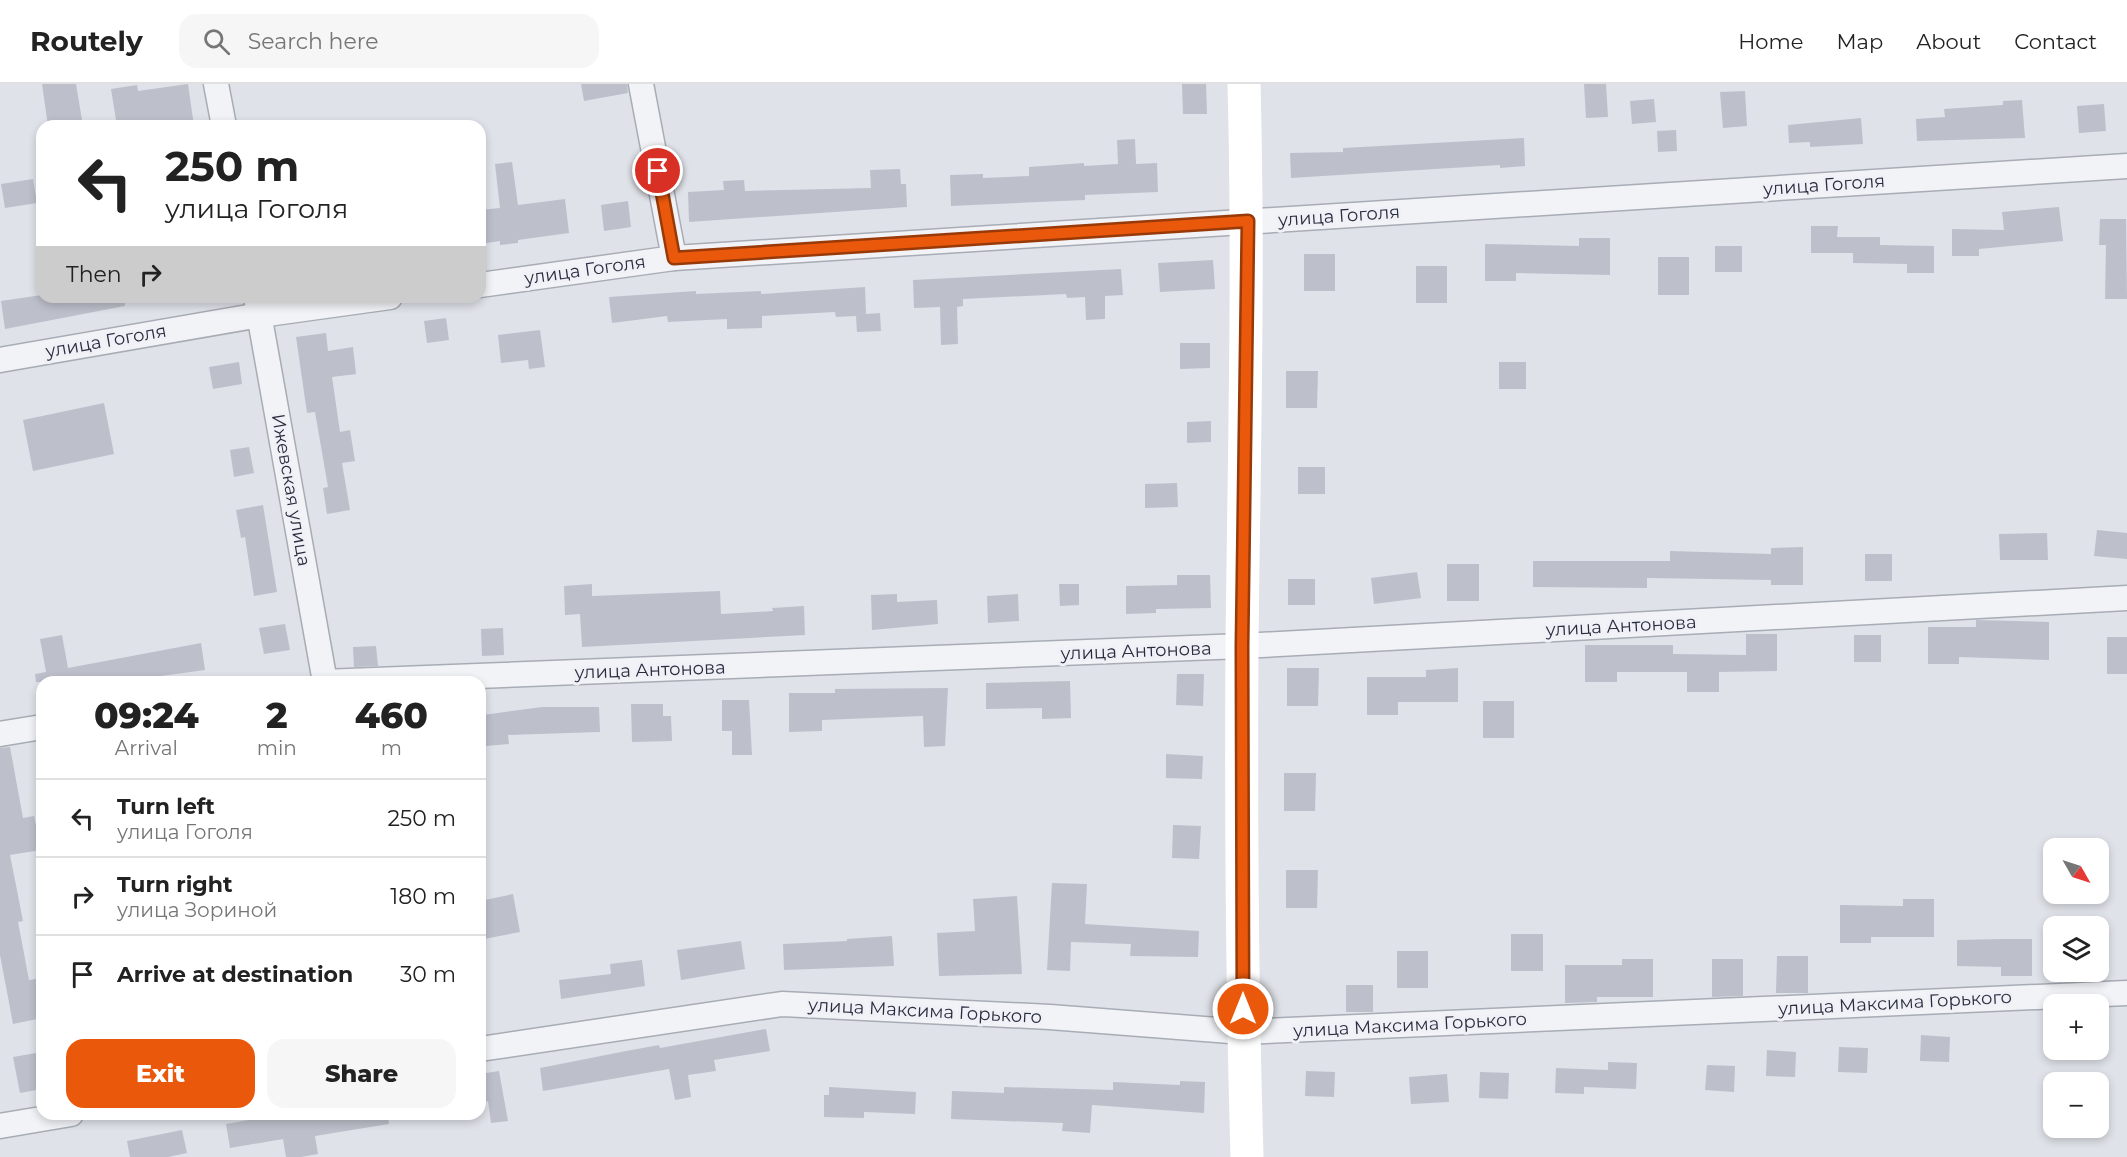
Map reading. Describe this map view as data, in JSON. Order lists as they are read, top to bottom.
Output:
{
  "streets": {
    "street": [
      "улица Гоголя",
      "Ижевская улица",
      "улица Антонова",
      "улица Максима Горького"
    ]
  },
  "crossings": [
    ["улица Гоголя", "Ижевская улица"]
  ],
  "north": "bottom right",
  "page": {
    "header": "Routely",
    "search": "Search here",
    "nav": [
      "Home",
      "Map",
      "About",
      "Contact"
    ],
    "turn": ["250 m", "улица Гоголя"],
    "then": "Then",
    "eta": [
      "09:24",
      "Arrival",
      "2",
      "min",
      "460",
      "m"
    ],
    "list": [
      {
        "name": "Turn left",
        "note": "улица Гоголя",
        "value": "250 m"
      },
      {
        "name": "Turn right",
        "note": "улица Зориной",
        "value": "180 m"
      },
      {
        "name": "Arrive at destination",
        "value": "30 m"
      }
    ],
    "map_buttons": ["+", "−"],
    "buttons": ["Exit", "Share"]
  }
}
